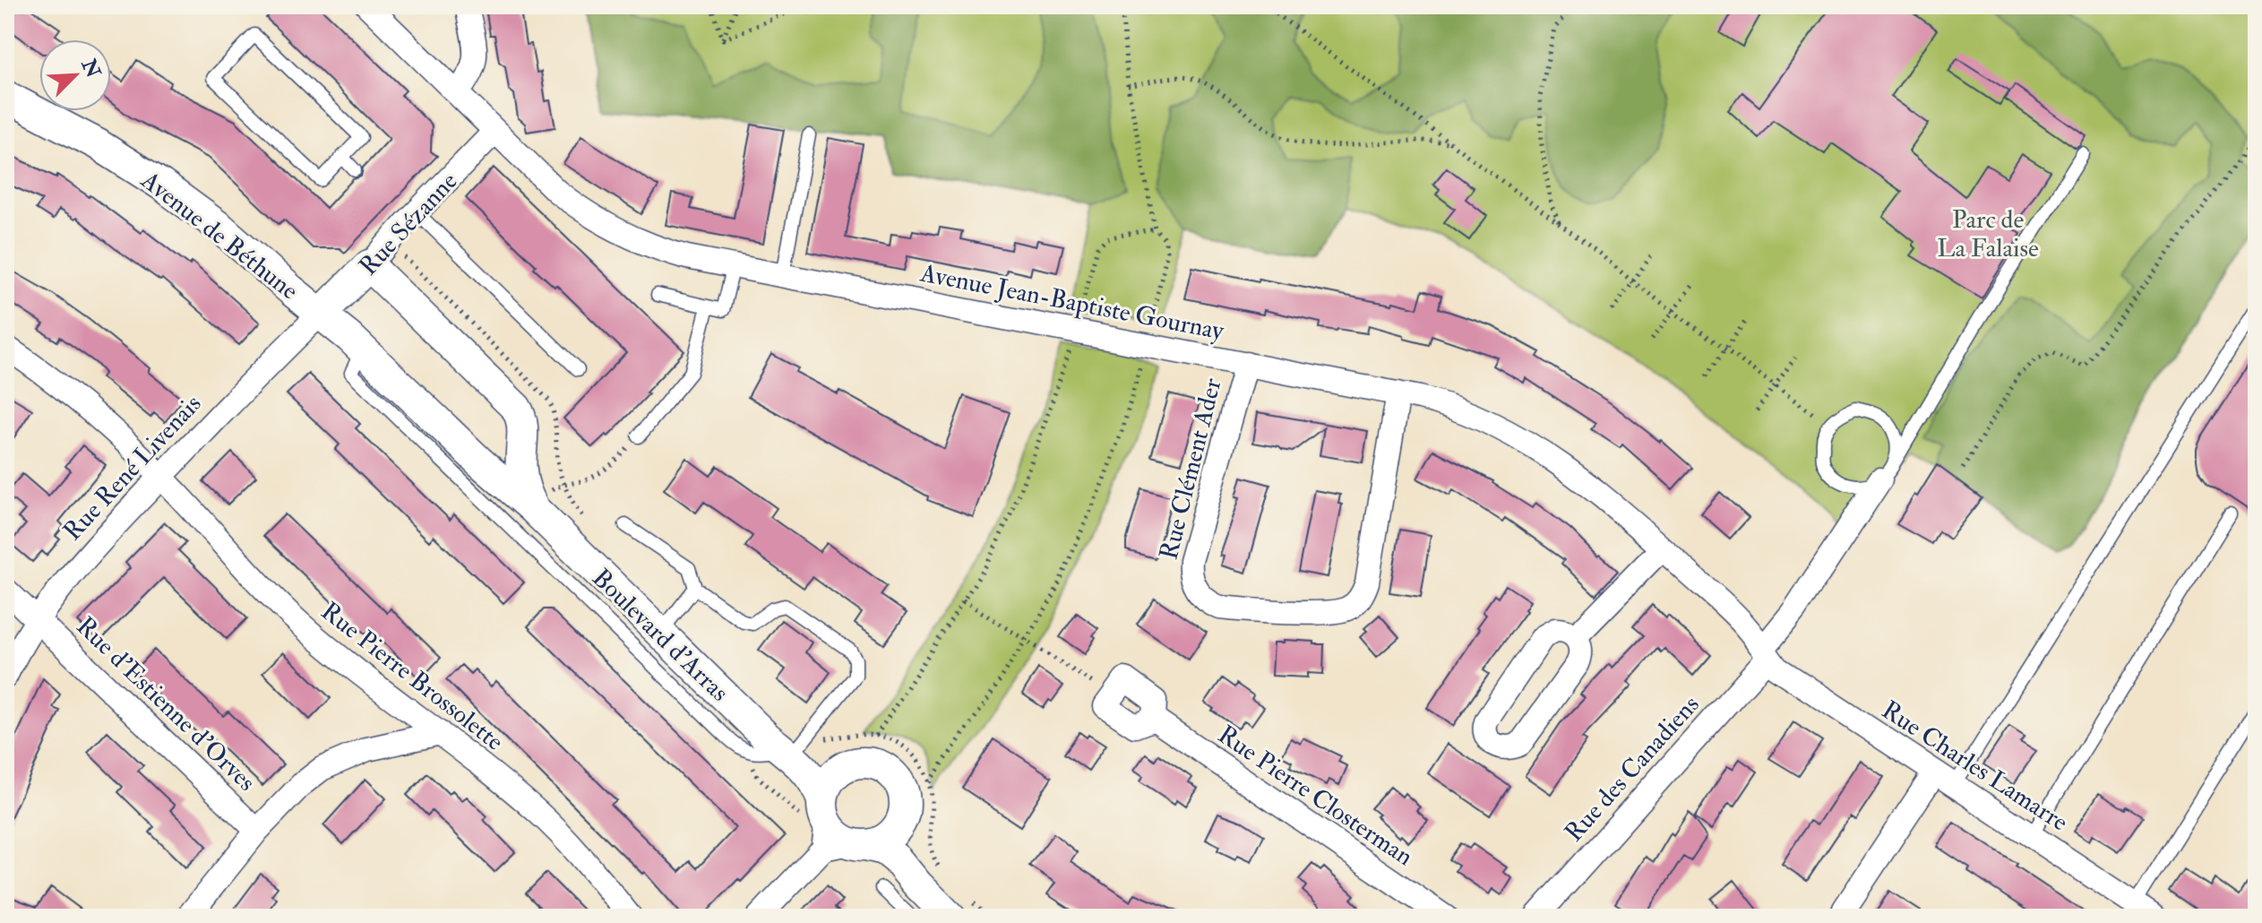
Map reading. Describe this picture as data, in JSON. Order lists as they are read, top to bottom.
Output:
{
  "streets": {
    "street": [
      "Rue Sézanne",
      "Avenue de Béthune",
      "Avenue Jean-Baptiste Gournay",
      "Rue René Livenais",
      "Rue Clément Ader",
      "Boulevard d'Arras",
      "Rue Pierre Brossolette",
      "Rue d'Estienne d'Orves",
      "Rue Charles Lamarre",
      "Rue des Canadiens",
      "Rue Pierre Closterman"
    ]
  },
  "crossings": [
    ["Rue Sézanne", "Avenue de Béthune"],
    ["Rue Sézanne", "Avenue Jean-Baptiste Gournay"],
    ["Rue Sézanne", "Rue René Livenais"],
    ["Avenue de Béthune", "Rue René Livenais"],
    ["Avenue de Béthune", "Boulevard d'Arras"],
    ["Avenue Jean-Baptiste Gournay", "Rue Clément Ader"],
    ["Avenue Jean-Baptiste Gournay", "Rue Charles Lamarre"],
    ["Avenue Jean-Baptiste Gournay", "Rue des Canadiens"],
    ["Rue René Livenais", "Rue Pierre Brossolette"],
    ["Rue René Livenais", "Rue d'Estienne d'Orves"],
    ["Rue Charles Lamarre", "Rue des Canadiens"]
  ],
  "parks": ["Parc de La Falaise"],
  "north": "top right"
}
